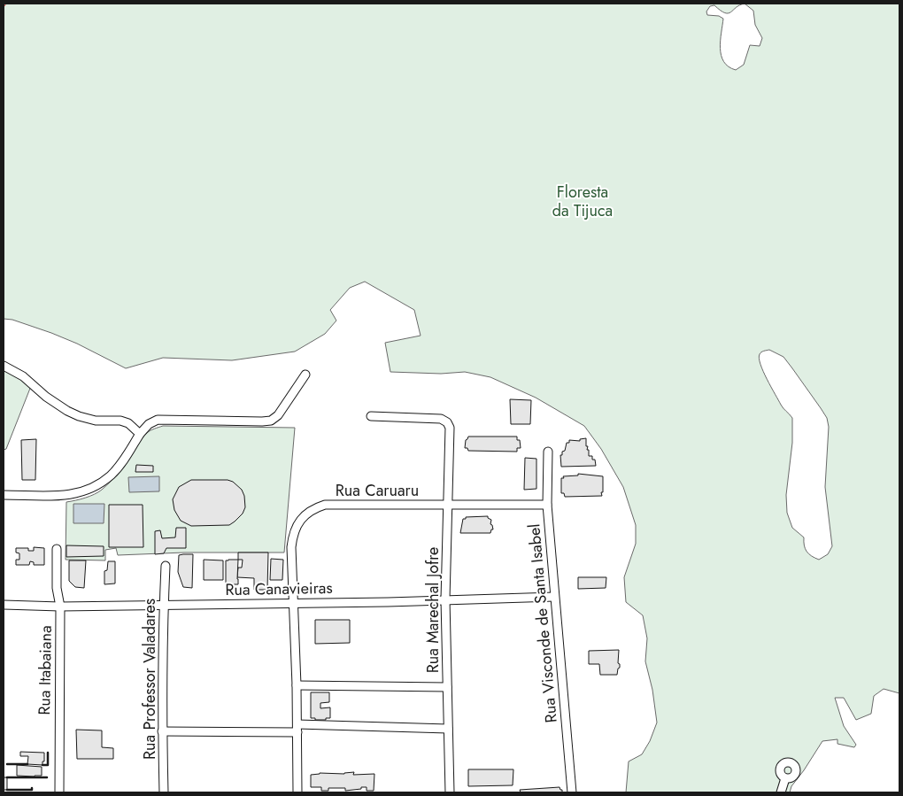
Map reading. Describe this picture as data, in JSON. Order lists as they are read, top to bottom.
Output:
{
  "streets": {
    "street": [
      "Rua Caruaru",
      "Rua Canavieiras",
      "Rua Marechal Jofre",
      "Rua Visconde de Santa Isabel",
      "Rua Itabaiana",
      "Rua Professor Valadares"
    ]
  },
  "crossings": [
    ["Rua Caruaru", "Rua Canavieiras"],
    ["Rua Caruaru", "Rua Marechal Jofre"],
    ["Rua Caruaru", "Rua Visconde de Santa Isabel"],
    ["Rua Canavieiras", "Rua Marechal Jofre"],
    ["Rua Canavieiras", "Rua Visconde de Santa Isabel"],
    ["Rua Canavieiras", "Rua Itabaiana"],
    ["Rua Canavieiras", "Rua Professor Valadares"]
  ],
  "parks": ["Floresta da Tijuca"]
}
